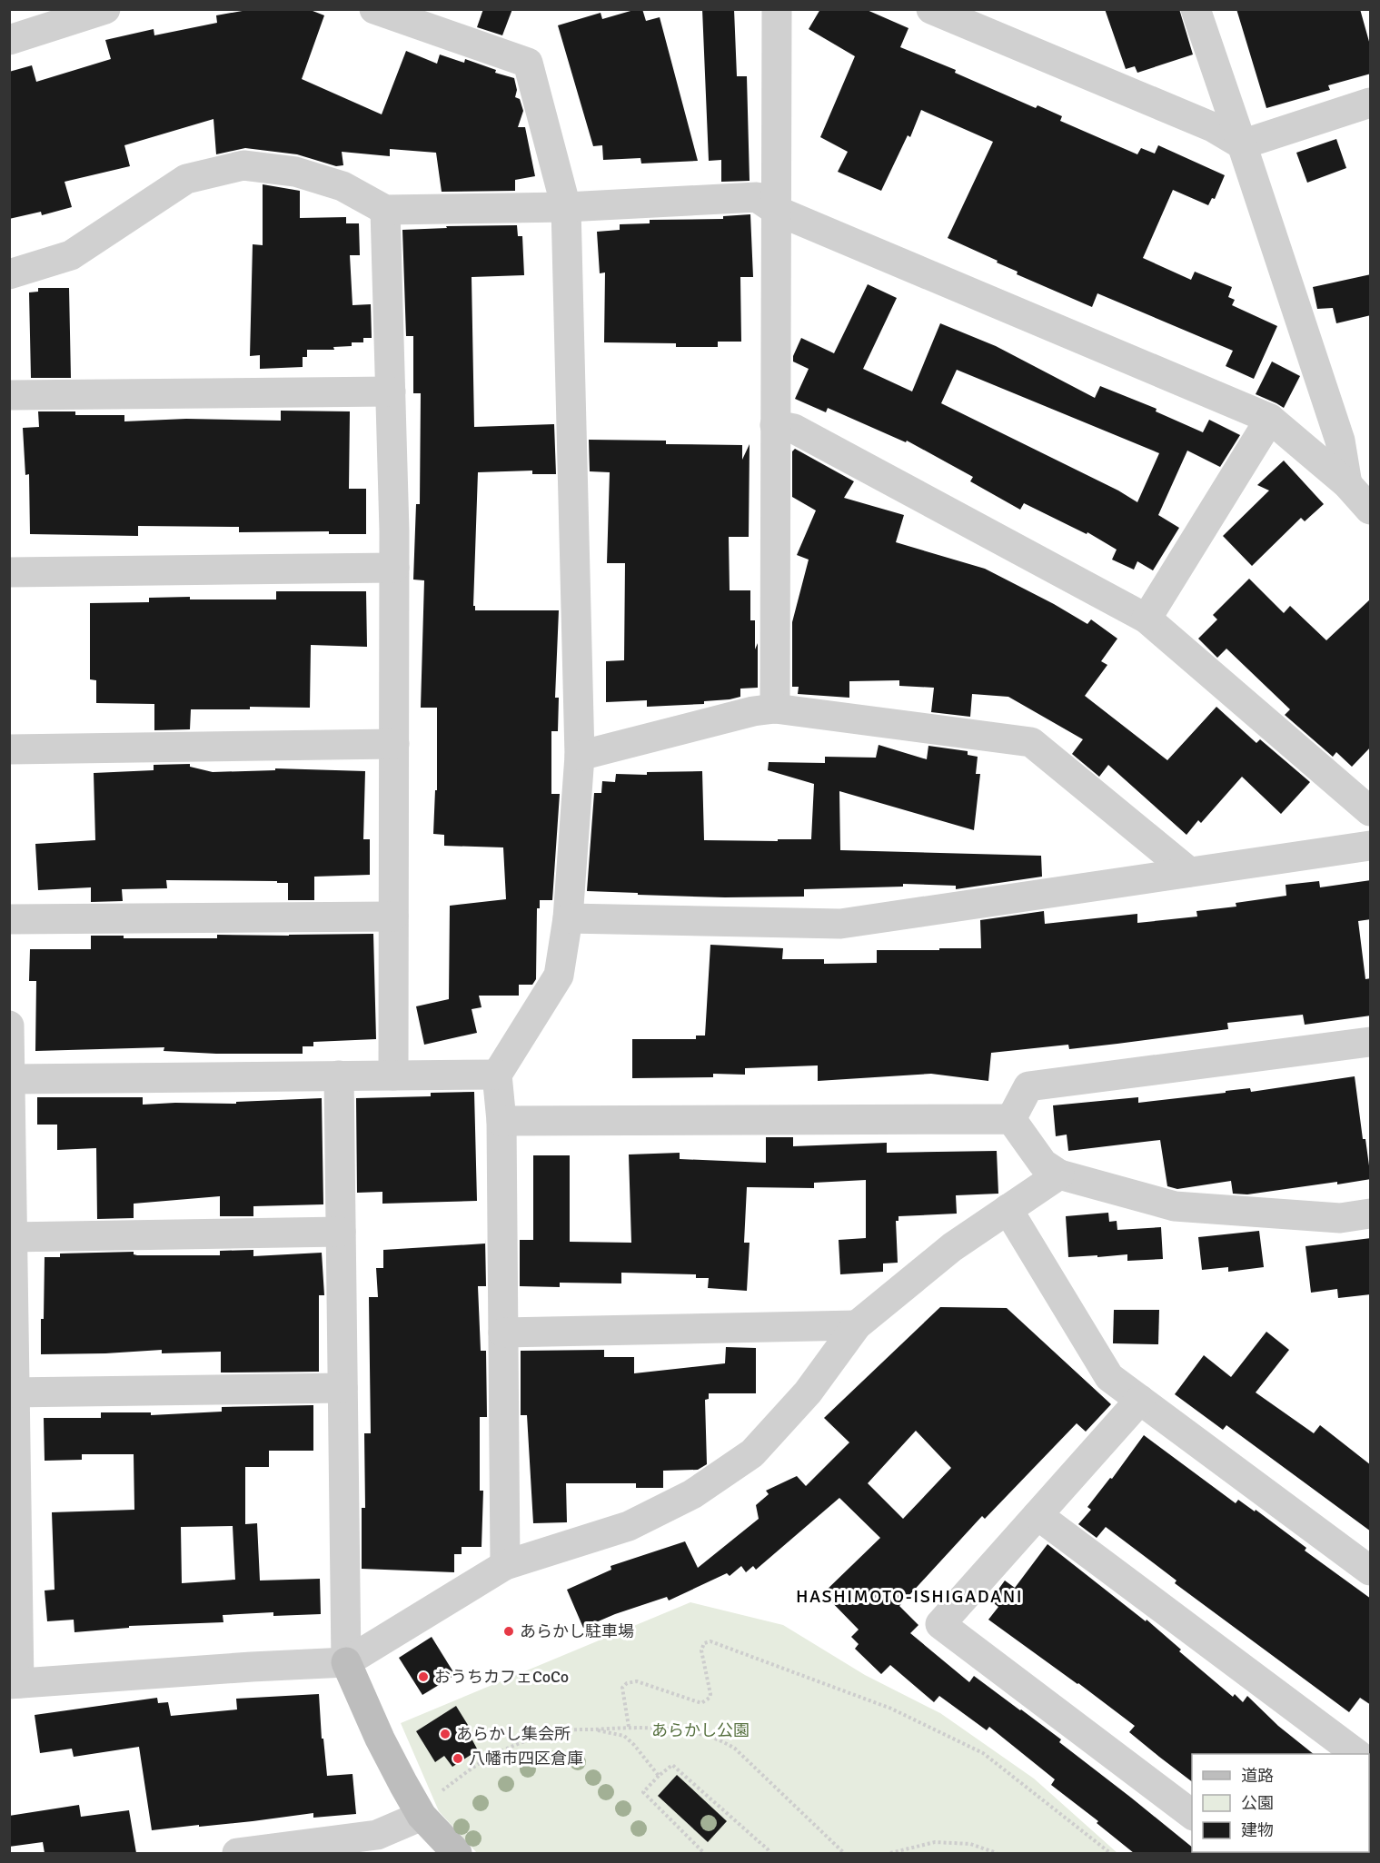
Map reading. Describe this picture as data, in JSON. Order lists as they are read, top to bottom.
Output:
{
  "districts": ["HASHIMOTO-ISHIGADANI"],
  "parks": ["あらかし公園"],
  "places": [
    "あらかし駐車場",
    "おうちカフェCoCo",
    "あらかし集会所",
    "八幡市四区倉庫"
  ],
  "legend": ["道路", "公園", "建物"]
}
